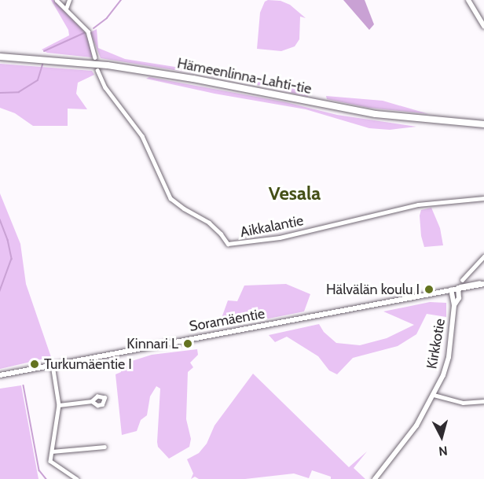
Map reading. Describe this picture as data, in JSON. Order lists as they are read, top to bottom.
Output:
{
  "streets": {
    "highway": ["Hämeenlinna-Lahti-tie"],
    "street": ["Aikkalantie", "Soramäentie", "Kirkkotie"]
  },
  "crossings": [
    ["Soramäentie", "Kirkkotie"]
  ],
  "districts": ["Vesala"],
  "places": ["Hälvälän koulu I", "Kinnari L", "Turkumäentie I"],
  "north": "bottom"
}
